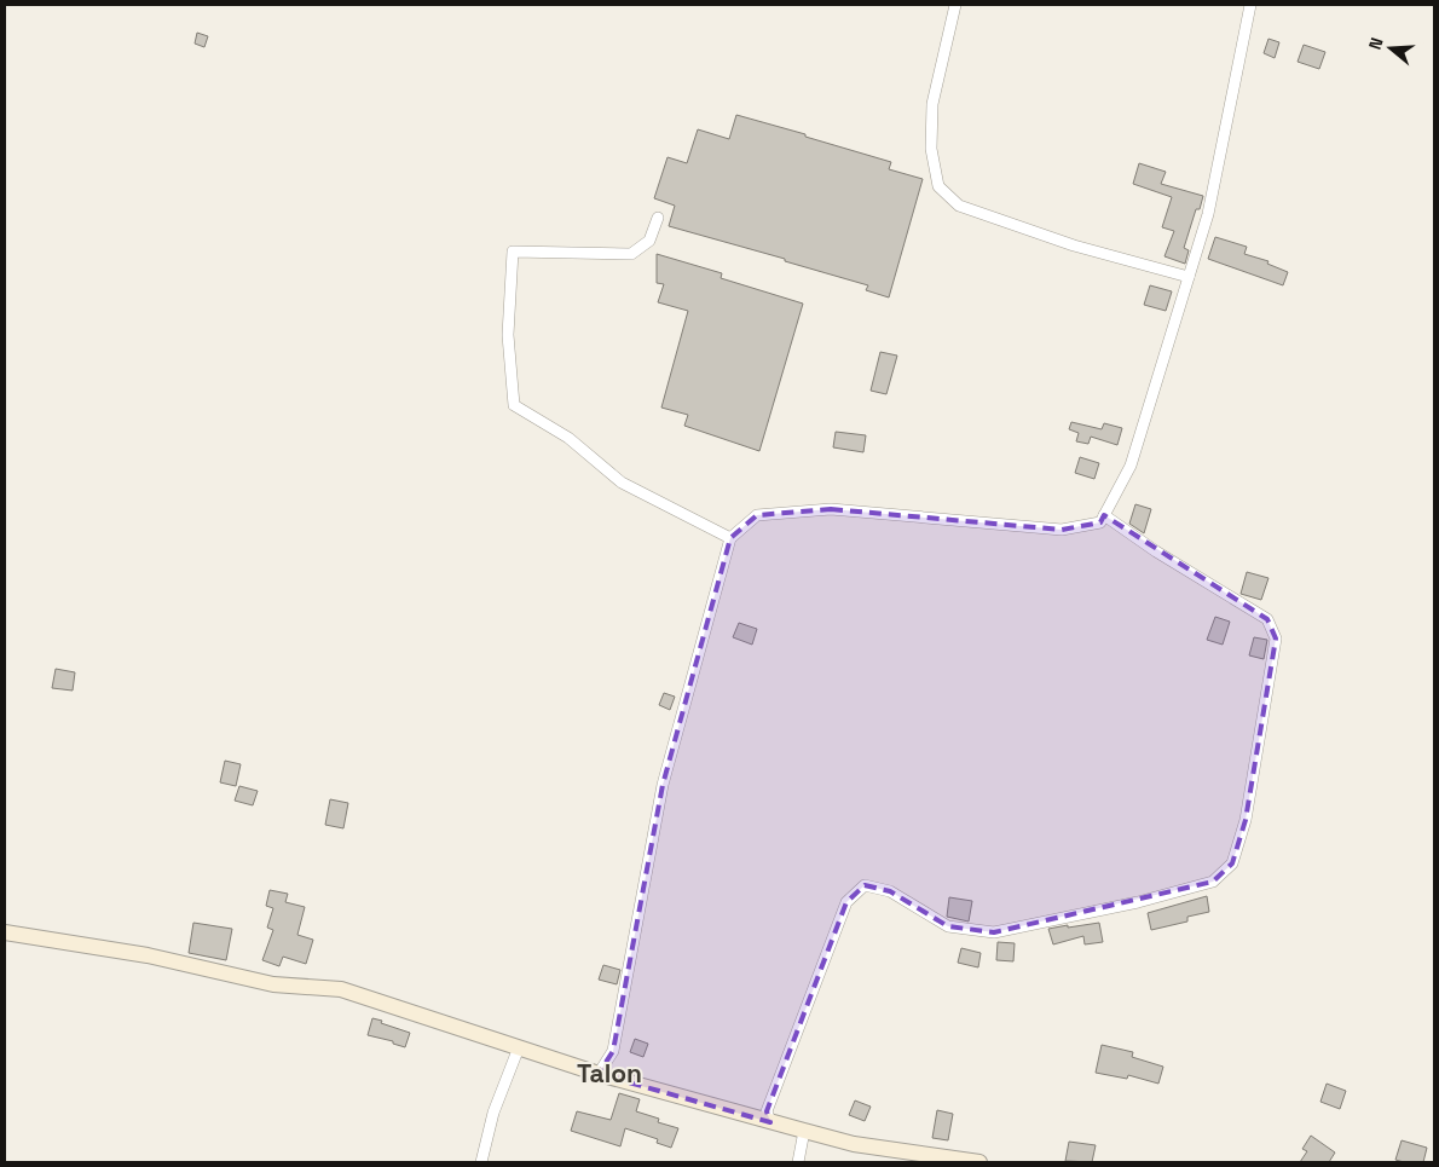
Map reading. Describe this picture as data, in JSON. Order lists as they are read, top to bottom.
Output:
{
  "districts": ["Talon"],
  "north": "left"
}
